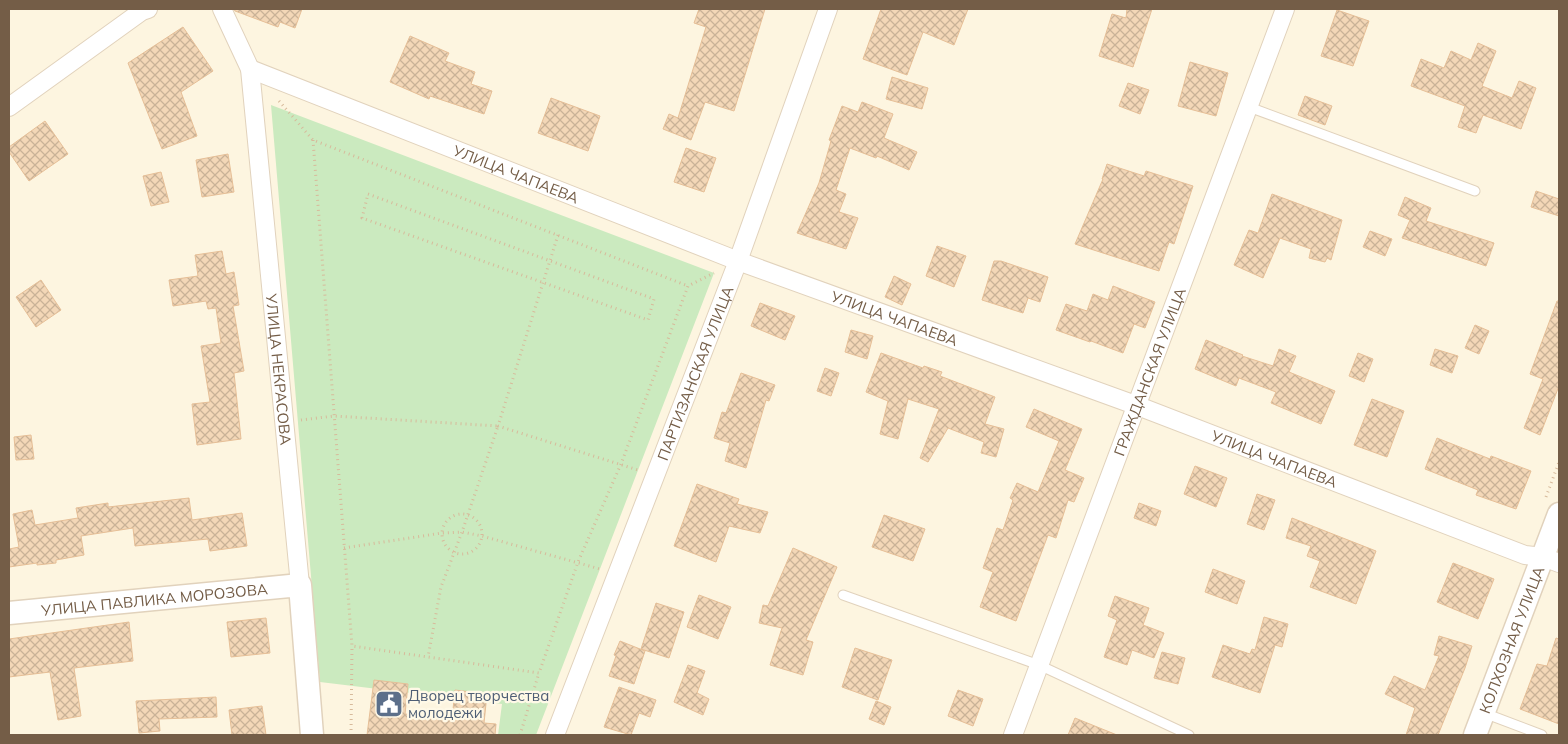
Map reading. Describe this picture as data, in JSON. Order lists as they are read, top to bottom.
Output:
{
  "streets": {
    "street": [
      "УЛИЦА ЧАПАЕВА",
      "УЛИЦА НЕКРАСОВА",
      "ГРАЖДАНСКАЯ УЛИЦА",
      "ПАРТИЗАНСКАЯ УЛИЦА",
      "УЛИЦА ПАВЛИКА МОРОЗОВА",
      "КОЛХОЗНАЯ УЛИЦА"
    ]
  },
  "crossings": [
    ["УЛИЦА ЧАПАЕВА", "УЛИЦА НЕКРАСОВА"],
    ["УЛИЦА ЧАПАЕВА", "ГРАЖДАНСКАЯ УЛИЦА"],
    ["УЛИЦА ЧАПАЕВА", "ПАРТИЗАНСКАЯ УЛИЦА"],
    ["УЛИЦА ЧАПАЕВА", "КОЛХОЗНАЯ УЛИЦА"],
    ["УЛИЦА НЕКРАСОВА", "УЛИЦА ПАВЛИКА МОРОЗОВА"]
  ],
  "places": {
    "public building": ["Дворец творчества молодежи"]
  }
}
